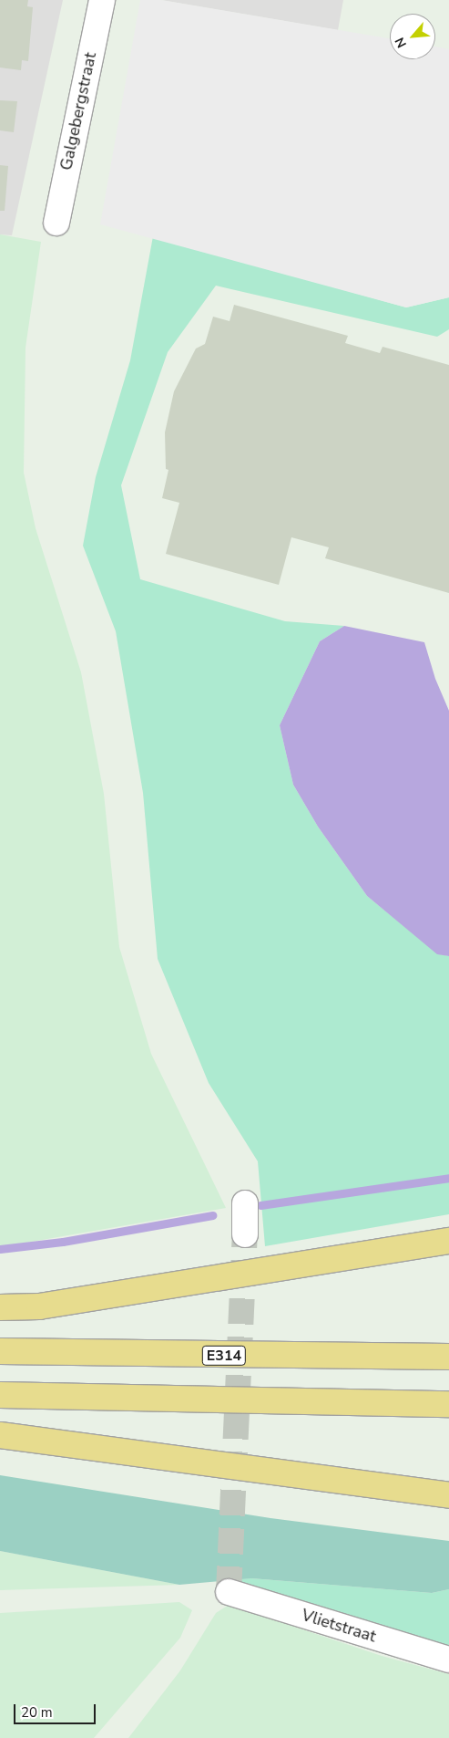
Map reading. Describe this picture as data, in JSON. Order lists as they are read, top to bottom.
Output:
{
  "streets": {
    "highway": ["E314"],
    "street": ["Galgebergstraat", "Vlietstraat"]
  },
  "scale_bar": "20 m",
  "north": "bottom left"
}
